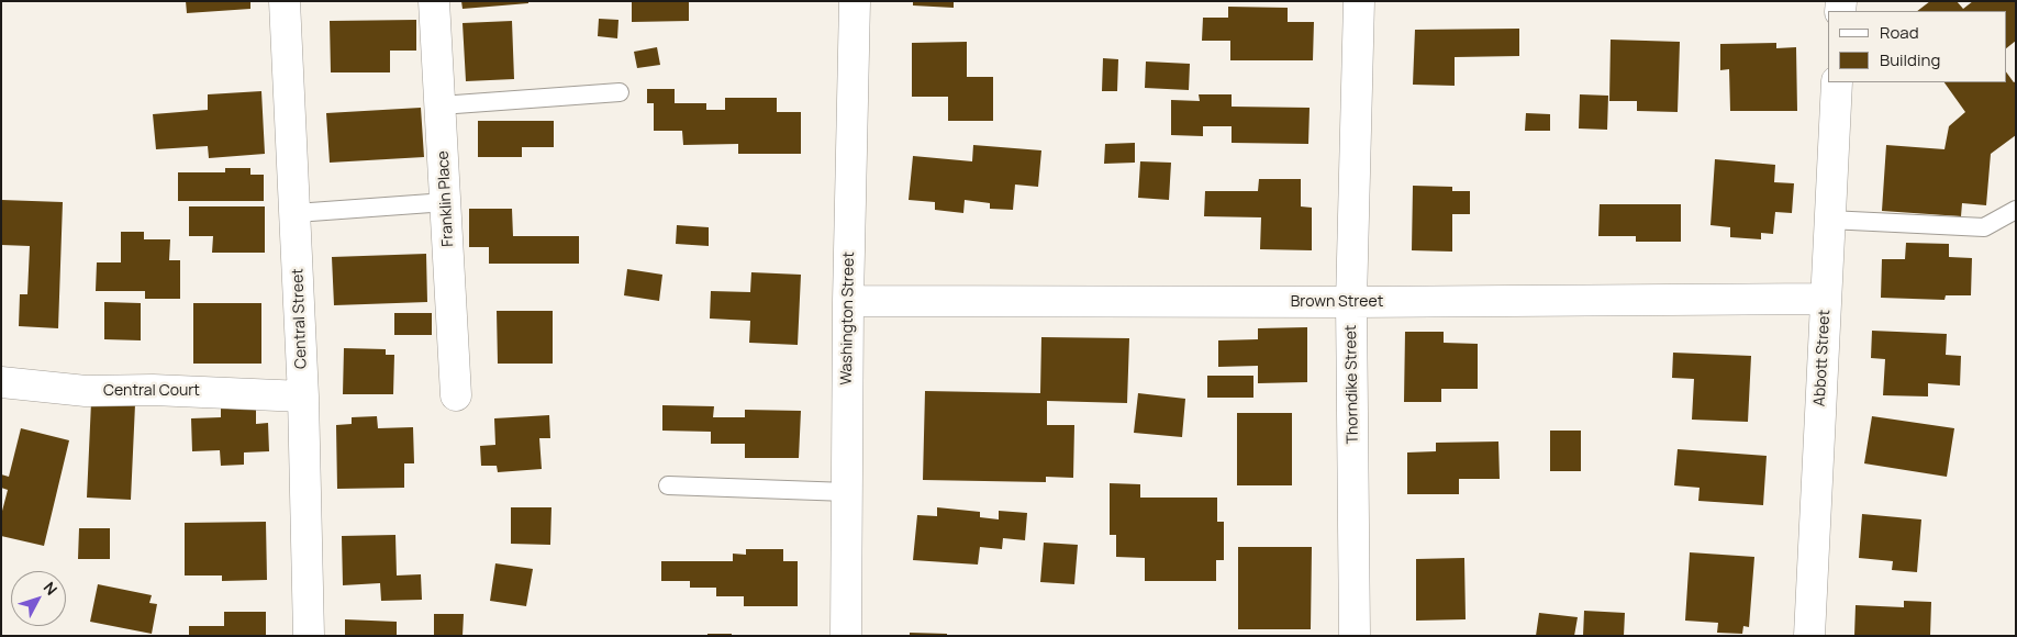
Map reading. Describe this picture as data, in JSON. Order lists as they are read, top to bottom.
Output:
{
  "streets": {
    "street": [
      "Franklin Place",
      "Brown Street",
      "Central Street",
      "Washington Street",
      "Abbott Street",
      "Thorndike Street",
      "Central Court"
    ]
  },
  "crossings": [
    ["Brown Street", "Washington Street"],
    ["Brown Street", "Abbott Street"],
    ["Brown Street", "Thorndike Street"],
    ["Central Street", "Central Court"]
  ],
  "legend": ["Road", "Building"],
  "north": "top right"
}
